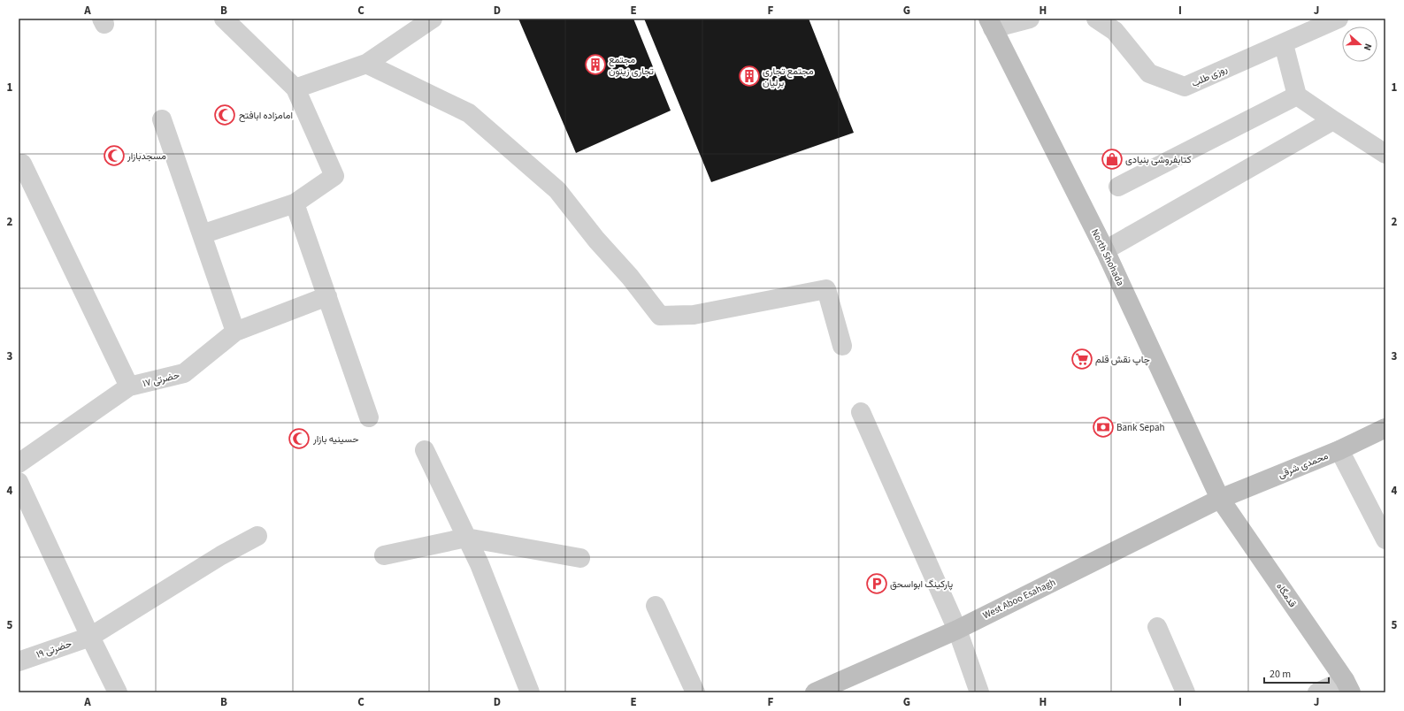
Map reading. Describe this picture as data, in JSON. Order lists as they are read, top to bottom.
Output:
{
  "streets": {
    "main road": [
      "North Shohada",
      "محمدی شرقی",
      "قدمگاه",
      "West Aboo Esahagh"
    ],
    "street": ["روزی طلب", "حضرتی ۱۷", "حضرتی ۱۹"]
  },
  "crossings": [
    ["North Shohada", "محمدی شرقی"],
    ["North Shohada", "قدمگاه"],
    ["North Shohada", "West Aboo Esahagh"],
    ["محمدی شرقی", "قدمگاه"],
    ["محمدی شرقی", "West Aboo Esahagh"],
    ["قدمگاه", "West Aboo Esahagh"]
  ],
  "places": {
    "building": ["مجتمع تجاری زیتون", "مجتمع تجاری برلیان"],
    "mosque": ["امامزاده ابافتح", "مسجدبازار", "حسینیه بازار"],
    "shop": ["کتابفروشی بنیادی"],
    "supermarket": ["چاپ نقش قلم"],
    "bank": ["Bank Sepah"],
    "parking": ["پارکینگ ابواسحق"]
  },
  "scale_bar": "20 m",
  "north": "right",
  "grid": {
    "columns": [
      "A",
      "B",
      "C",
      "D",
      "E",
      "F",
      "G",
      "H",
      "I",
      "J"
    ],
    "rows": [
      "1",
      "2",
      "3",
      "4",
      "5"
    ]
  }
}
